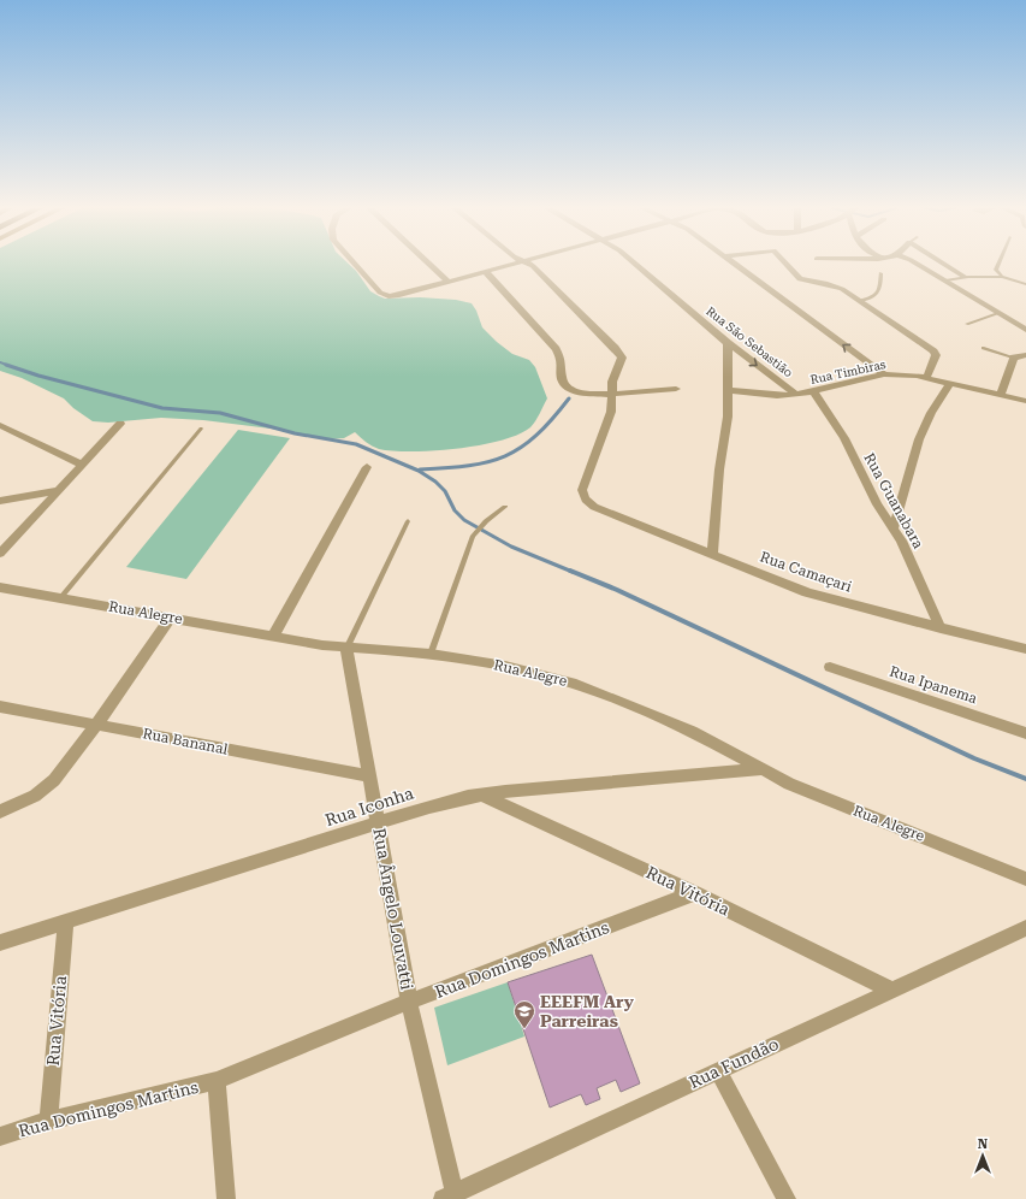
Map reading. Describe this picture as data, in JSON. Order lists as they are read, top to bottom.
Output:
{
  "streets": {
    "street": [
      "Rua São Sebastião",
      "Rua Timbiras",
      "Rua Guanabara",
      "Rua Camaçari",
      "Rua Alegre",
      "Rua Ipanema",
      "Rua Bananal",
      "Rua Iconha",
      "Rua Vitória",
      "Rua Ângelo Louvatti",
      "Rua Domingos Martins",
      "Rua Fundão"
    ]
  },
  "crossings": [
    ["Rua São Sebastião", "Rua Timbiras"],
    ["Rua Timbiras", "Rua Guanabara"],
    ["Rua Guanabara", "Rua Camaçari"],
    ["Rua Alegre", "Rua Iconha"],
    ["Rua Alegre", "Rua Ângelo Louvatti"],
    ["Rua Bananal", "Rua Ângelo Louvatti"],
    ["Rua Iconha", "Rua Vitória"],
    ["Rua Iconha", "Rua Ângelo Louvatti"],
    ["Rua Vitória", "Rua Domingos Martins"],
    ["Rua Vitória", "Rua Fundão"],
    ["Rua Ângelo Louvatti", "Rua Domingos Martins"],
    ["Rua Ângelo Louvatti", "Rua Fundão"]
  ],
  "places": {
    "school or university": ["EEEFM Ary Parreiras"]
  },
  "north": "top"
}
